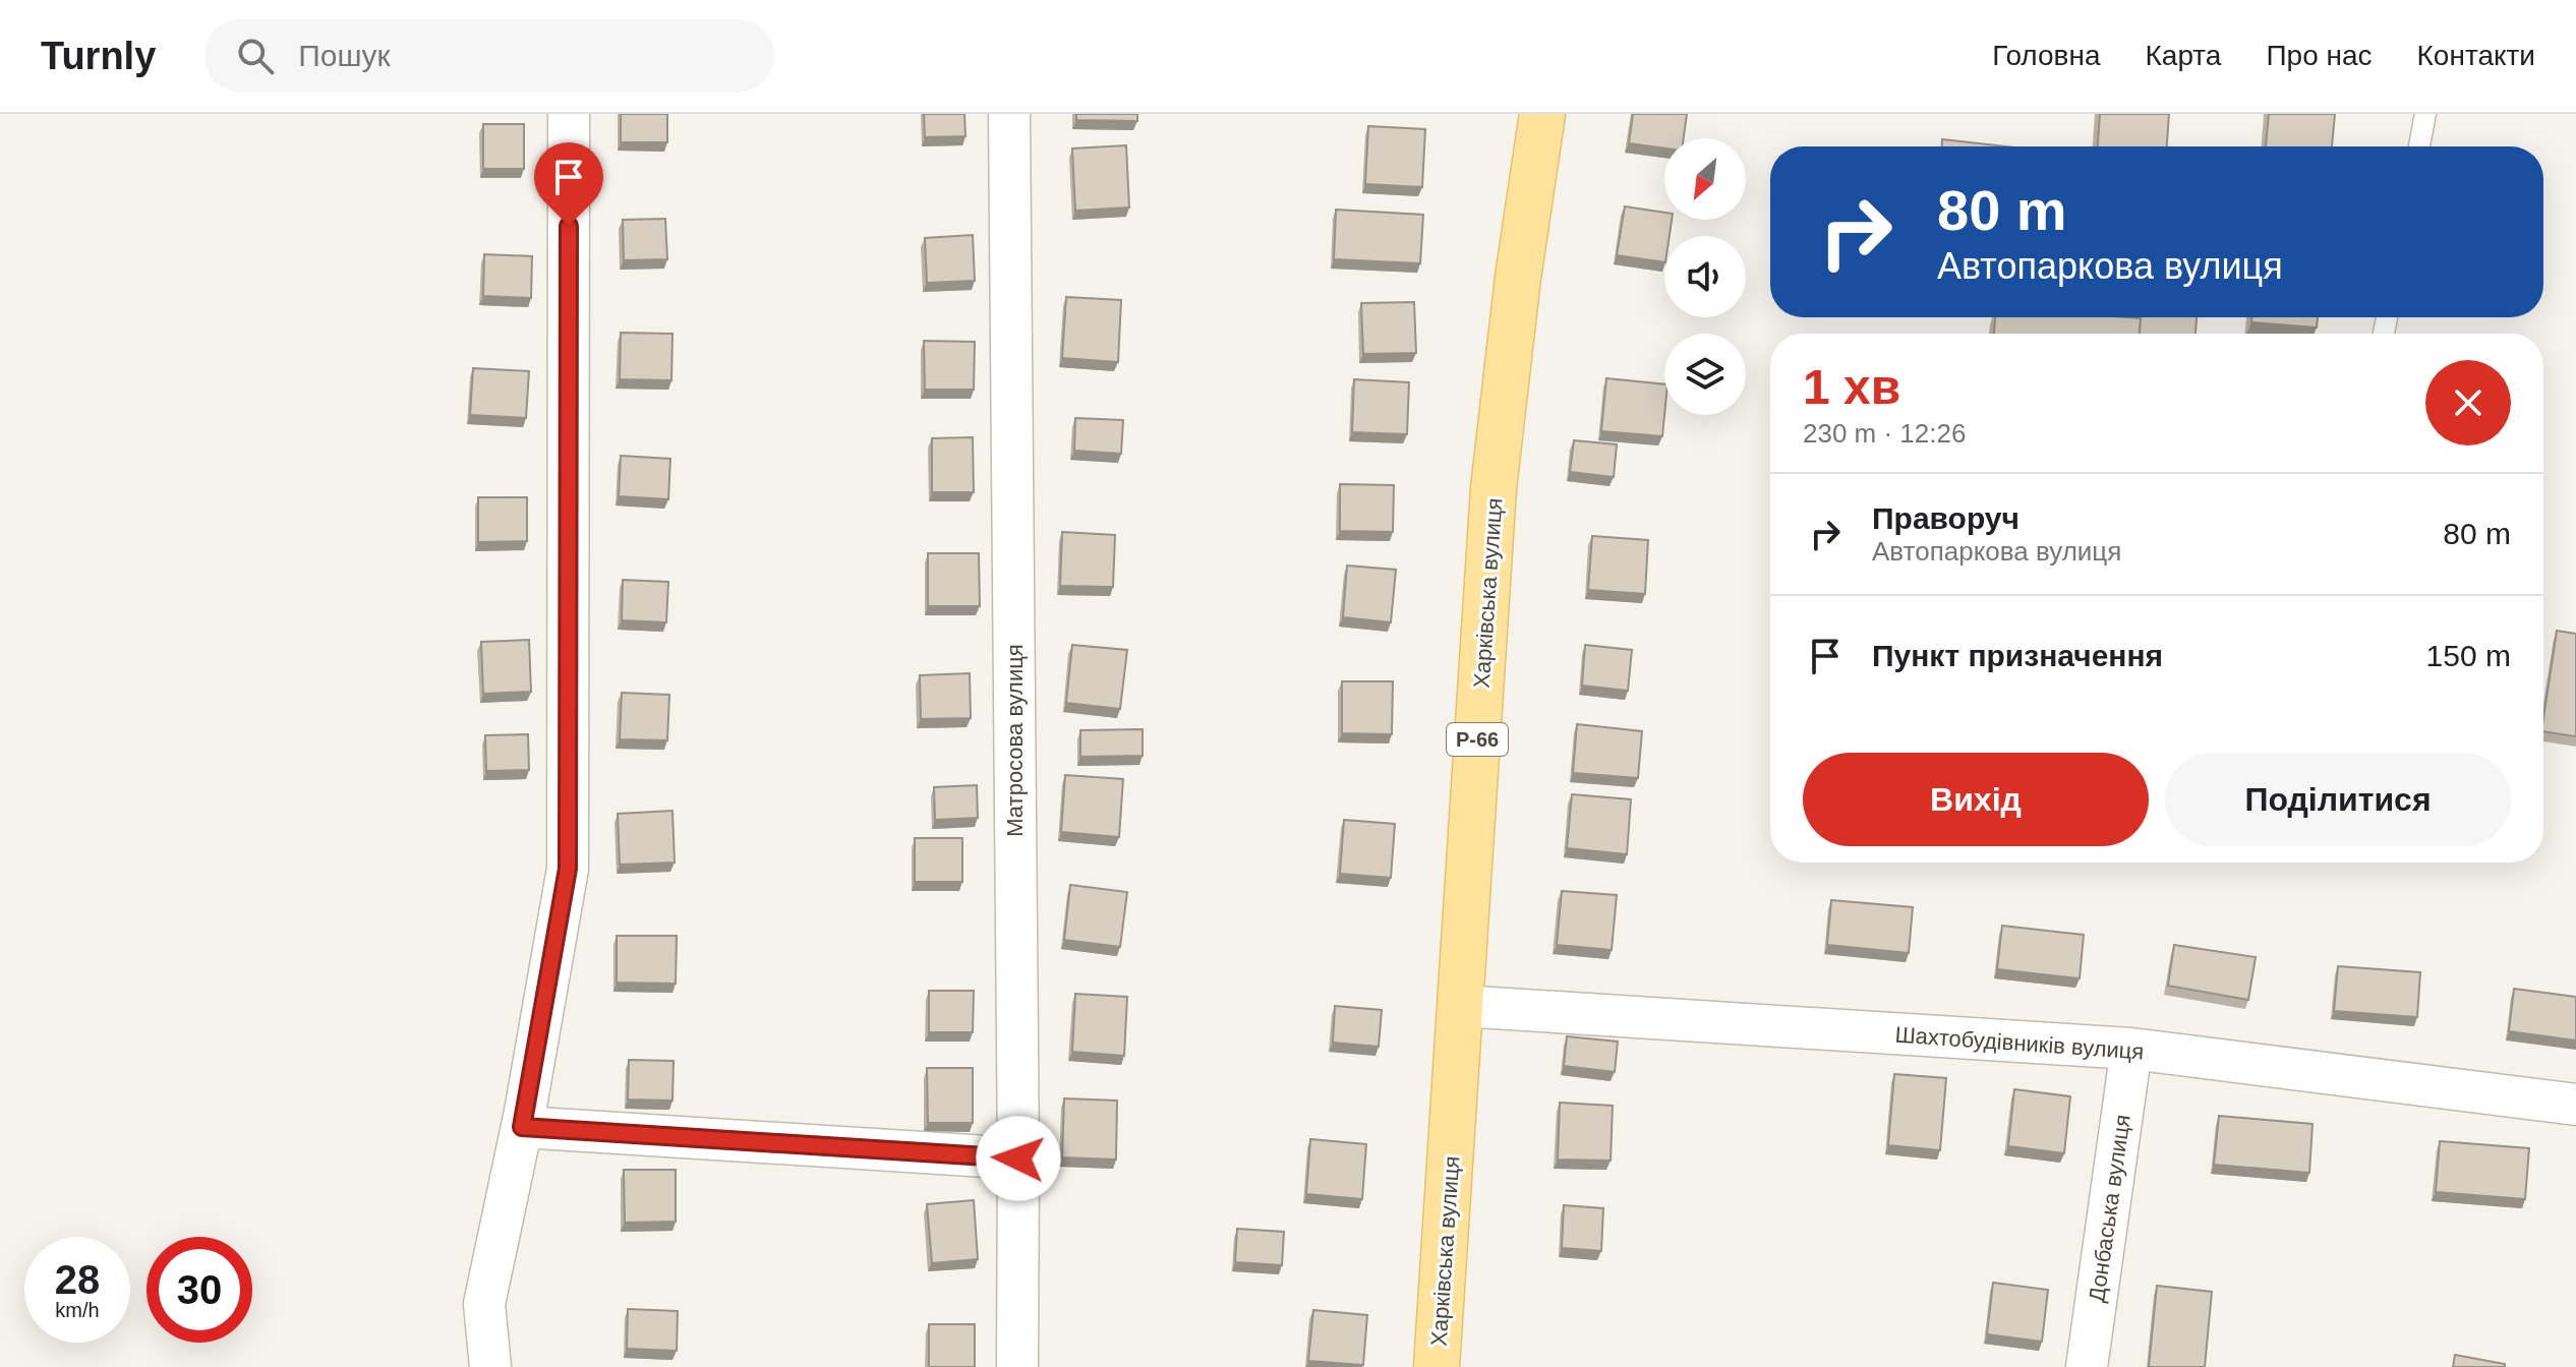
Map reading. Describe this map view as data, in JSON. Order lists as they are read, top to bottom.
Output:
{
  "streets": {
    "main road": ["Харківська вулиця", "Р-66"],
    "street": ["Матросова вулиця", "Шахтобудівників вулиця", "Донбаська вулиця"]
  },
  "crossings": [
    ["Харківська вулиця", "Шахтобудівників вулиця"],
    ["Шахтобудівників вулиця", "Донбаська вулиця"]
  ],
  "north": "bottom left",
  "page": {
    "header": "Turnly",
    "search": "Пошук",
    "nav": [
      "Головна",
      "Карта",
      "Про нас",
      "Контакти"
    ],
    "turn": ["80 m", "Автопаркова вулиця"],
    "heading": ["1 хв", "230 m · 12:26"],
    "list": [
      {
        "name": "Праворуч",
        "note": "Автопаркова вулиця",
        "value": "80 m"
      },
      {
        "name": "Пункт призначення",
        "value": "150 m"
      }
    ],
    "buttons": ["Вихід", "Поділитися"],
    "speed": "28 km/h",
    "limit": "30"
  }
}
